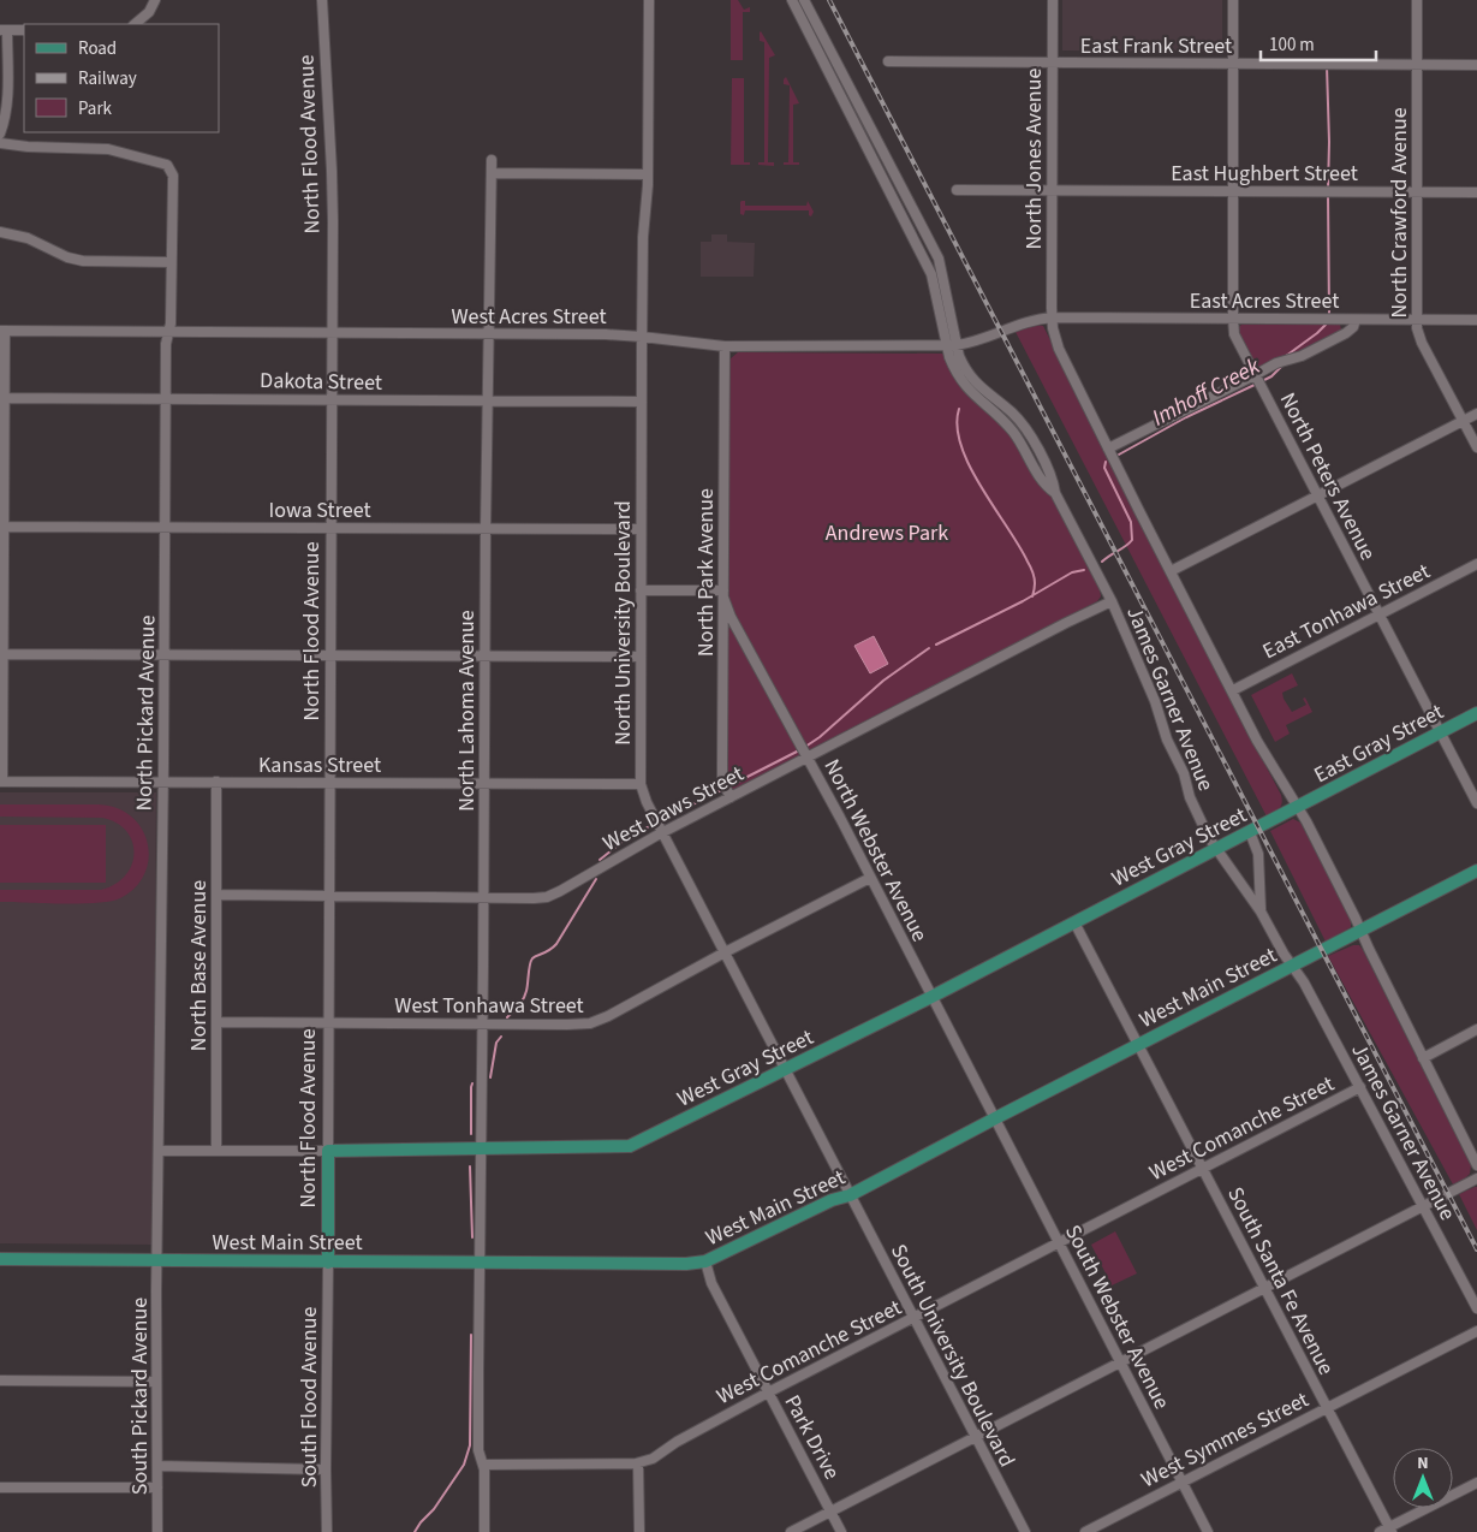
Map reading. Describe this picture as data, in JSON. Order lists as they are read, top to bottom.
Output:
{
  "streets": {
    "main road": [
      "North Flood Avenue",
      "East Gray Street",
      "West Gray Street",
      "West Main Street"
    ],
    "street": [
      "East Frank Street",
      "North Jones Avenue",
      "East Hughbert Street",
      "North Crawford Avenue",
      "East Acres Street",
      "West Acres Street",
      "Dakota Street",
      "North Peters Avenue",
      "Iowa Street",
      "North Park Avenue",
      "East Tonhawa Street",
      "North University Boulevard",
      "James Garner Avenue",
      "North Lahoma Avenue",
      "North Pickard Avenue",
      "Kansas Street",
      "West Daws Street",
      "North Webster Avenue",
      "North Base Avenue",
      "West Tonhawa Street",
      "West Comanche Street",
      "South Santa Fe Avenue",
      "South Webster Avenue",
      "South University Boulevard",
      "South Pickard Avenue",
      "South Flood Avenue",
      "Park Drive",
      "West Symmes Street"
    ]
  },
  "crossings": [
    ["East Frank Street", "North Jones Avenue"],
    ["East Frank Street", "North Crawford Avenue"],
    ["East Frank Street", "North Peters Avenue"],
    ["North Flood Avenue", "West Acres Street"],
    ["North Flood Avenue", "Dakota Street"],
    ["North Flood Avenue", "Iowa Street"],
    ["North Flood Avenue", "Kansas Street"],
    ["North Flood Avenue", "West Daws Street"],
    ["North Flood Avenue", "West Gray Street"],
    ["North Flood Avenue", "West Main Street"],
    ["North Flood Avenue", "West Tonhawa Street"],
    ["North Flood Avenue", "South Flood Avenue"],
    ["North Jones Avenue", "East Hughbert Street"],
    ["North Jones Avenue", "East Acres Street"],
    ["North Jones Avenue", "West Acres Street"],
    ["North Jones Avenue", "East Tonhawa Street"],
    ["North Jones Avenue", "East Gray Street"],
    ["North Jones Avenue", "West Gray Street"],
    ["North Jones Avenue", "West Main Street"],
    ["East Hughbert Street", "North Crawford Avenue"],
    ["East Hughbert Street", "North Peters Avenue"],
    ["North Crawford Avenue", "East Acres Street"],
    ["East Acres Street", "West Acres Street"],
    ["East Acres Street", "North Peters Avenue"],
    ["West Acres Street", "North Park Avenue"],
    ["West Acres Street", "North University Boulevard"],
    ["West Acres Street", "James Garner Avenue"],
    ["West Acres Street", "North Lahoma Avenue"],
    ["West Acres Street", "North Pickard Avenue"],
    ["Dakota Street", "North University Boulevard"],
    ["Dakota Street", "North Lahoma Avenue"],
    ["Dakota Street", "North Pickard Avenue"],
    ["North Peters Avenue", "East Tonhawa Street"],
    ["North Peters Avenue", "East Gray Street"],
    ["Iowa Street", "North University Boulevard"],
    ["Iowa Street", "North Lahoma Avenue"],
    ["Iowa Street", "North Pickard Avenue"],
    ["North Park Avenue", "West Daws Street"],
    ["North Park Avenue", "North Webster Avenue"],
    ["North University Boulevard", "Kansas Street"],
    ["North University Boulevard", "West Daws Street"],
    ["North University Boulevard", "West Gray Street"],
    ["North University Boulevard", "West Main Street"],
    ["North University Boulevard", "West Tonhawa Street"],
    ["North University Boulevard", "South University Boulevard"],
    ["James Garner Avenue", "West Daws Street"],
    ["James Garner Avenue", "West Gray Street"],
    ["James Garner Avenue", "West Main Street"],
    ["James Garner Avenue", "West Comanche Street"],
    ["North Lahoma Avenue", "Kansas Street"],
    ["North Lahoma Avenue", "West Daws Street"],
    ["North Lahoma Avenue", "West Gray Street"],
    ["North Lahoma Avenue", "West Main Street"],
    ["North Lahoma Avenue", "West Tonhawa Street"],
    ["North Lahoma Avenue", "West Comanche Street"],
    ["North Pickard Avenue", "Kansas Street"],
    ["North Pickard Avenue", "West Gray Street"],
    ["North Pickard Avenue", "West Main Street"],
    ["North Pickard Avenue", "South Pickard Avenue"],
    ["East Gray Street", "West Gray Street"],
    ["Kansas Street", "North Base Avenue"],
    ["West Daws Street", "North Webster Avenue"],
    ["West Daws Street", "North Base Avenue"],
    ["West Gray Street", "North Webster Avenue"],
    ["West Gray Street", "North Base Avenue"],
    ["West Gray Street", "South Santa Fe Avenue"],
    ["North Webster Avenue", "West Main Street"],
    ["North Webster Avenue", "West Tonhawa Street"],
    ["North Webster Avenue", "South Webster Avenue"],
    ["North Base Avenue", "West Tonhawa Street"],
    ["West Main Street", "South Santa Fe Avenue"],
    ["West Main Street", "South Webster Avenue"],
    ["West Main Street", "South University Boulevard"],
    ["West Main Street", "South Pickard Avenue"],
    ["West Main Street", "South Flood Avenue"],
    ["West Main Street", "Park Drive"],
    ["West Comanche Street", "South Santa Fe Avenue"],
    ["West Comanche Street", "South Webster Avenue"],
    ["West Comanche Street", "South University Boulevard"],
    ["West Comanche Street", "Park Drive"],
    ["South Santa Fe Avenue", "West Symmes Street"],
    ["South Webster Avenue", "West Symmes Street"]
  ],
  "water": ["Imhoff Creek"],
  "parks": ["Andrews Park"],
  "legend": ["Road", "Railway", "Park"],
  "scale_bar": "100 m",
  "north": "top"
}
